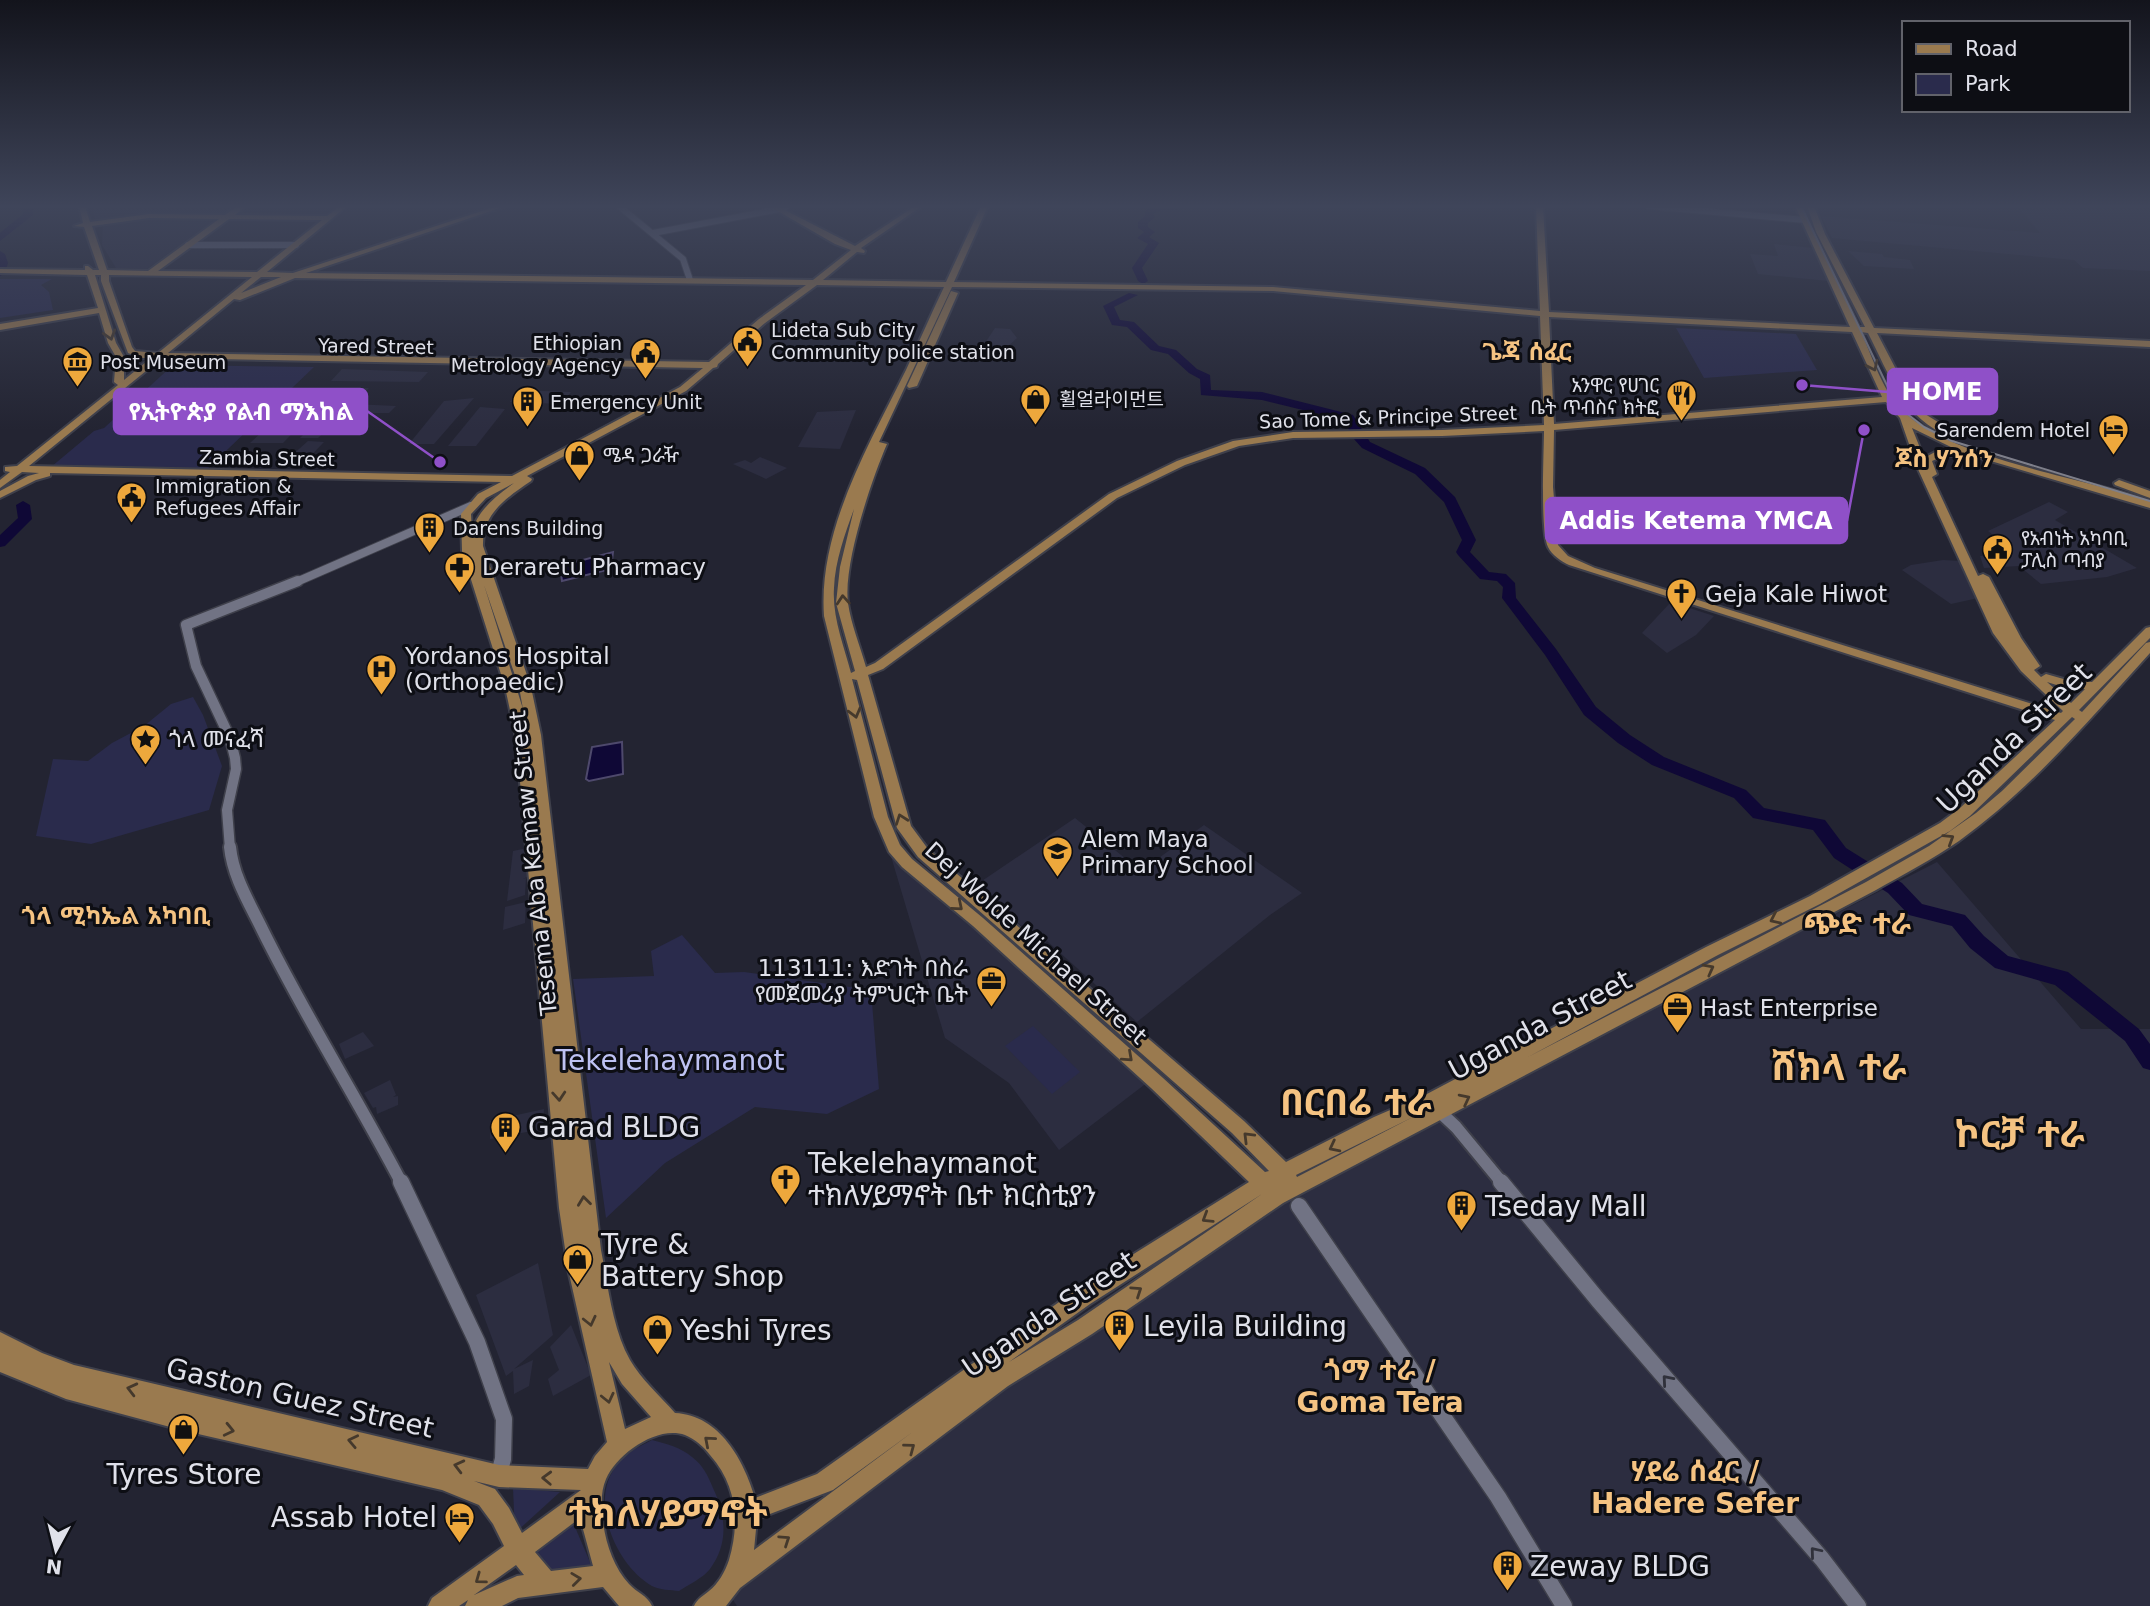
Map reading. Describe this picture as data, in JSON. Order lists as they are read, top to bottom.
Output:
{
  "streets": {
    "main road": [
      "Yared Street",
      "Sao Tome & Principe Street",
      "Zambia Street",
      "Uganda Street",
      "Tesema Aba Kemaw Street",
      "Dej Wolde Michael Street",
      "Gaston Guez Street"
    ]
  },
  "crossings": [
    ["Sao Tome & Principe Street", "Uganda Street"],
    ["Sao Tome & Principe Street", "Dej Wolde Michael Street"],
    ["Uganda Street", "Dej Wolde Michael Street"]
  ],
  "districts": [
    "ጌጃ ሰፈር",
    "ጆስ ሃንሰን",
    "ጎላ ሚካኤል አካባቢ",
    "ጭድ ተራ",
    "ሸክላ ተራ",
    "በርበሬ ተራ",
    "ኮርቻ ተራ",
    "ጎማ ተራ / Goma Tera",
    "ሃደሬ ሰፈር / Hadere Sefer",
    "ተክለሃይማኖት"
  ],
  "parks": ["Tekelehaymanot"],
  "places": {
    "public building": [
      "Lideta Sub City Community police station",
      "Ethiopian Metrology Agency",
      "Immigration & Refugees Affair",
      "የአብነት አካባቢ ፓሊስ ጣብያ"
    ],
    "other": ["HOME", "Addis Ketema YMCA", "የኢትዮጵያ የልብ ማእከል"],
    "museum": ["Post Museum"],
    "restaurant": ["አንዋር የሀገር ቤት ጥብስና ክትፎ"],
    "shop": [
      "휠얼라이먼트",
      "ሜዳ ጋራዥ",
      "Tyre & Battery Shop",
      "Yeshi Tyres",
      "Tyres Store"
    ],
    "building": [
      "Emergency Unit",
      "Darens Building",
      "Garad BLDG",
      "Tseday Mall",
      "Leyila Building",
      "Zeway BLDG"
    ],
    "hotel": ["Sarendem Hotel", "Assab Hotel"],
    "pharmacy": ["Deraretu Pharmacy"],
    "church": ["Geja Kale Hiwot", "Tekelehaymanot ተክለሃይማኖት ቤተ ክርስቲያን"],
    "hospital": ["Yordanos Hospital (Orthopaedic)"],
    "place": ["ጎላ መናፈሻ"],
    "school or university": ["Alem Maya Primary School"],
    "office": ["113111: እድገት በስራ የመጀመሪያ ትምህርት ቤት", "Hast Enterprise"]
  },
  "legend": ["Road", "Park"],
  "north": "bottom"
}
